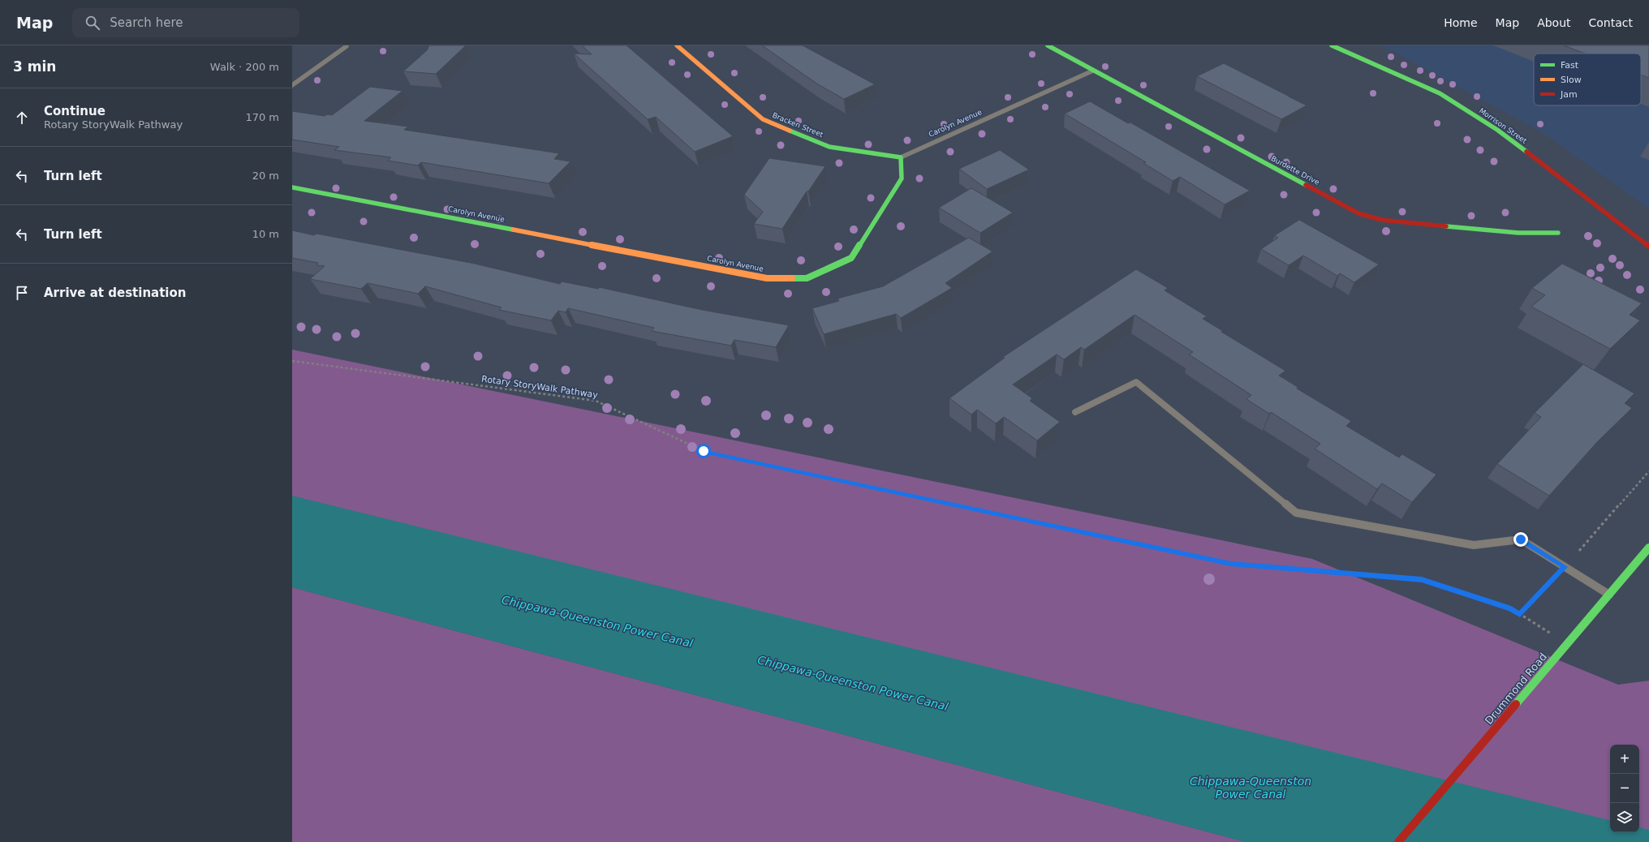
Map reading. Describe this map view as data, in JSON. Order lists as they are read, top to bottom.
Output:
{
  "streets": {
    "street": [
      "Carolyn Avenue",
      "Bracken Street",
      "Morrison Street",
      "Burdette Drive",
      "Drummond Road"
    ],
    "path": ["Rotary StoryWalk Pathway"]
  },
  "crossings": [
    ["Carolyn Avenue", "Bracken Street"],
    ["Carolyn Avenue", "Burdette Drive"],
    ["Rotary StoryWalk Pathway", "Drummond Road"]
  ],
  "water": ["Chippawa-Queenston Power Canal"],
  "legend": ["Fast", "Slow", "Jam"],
  "page": {
    "header": "Map",
    "search": "Search here",
    "nav": [
      "Home",
      "Map",
      "About",
      "Contact"
    ],
    "heading": ["3 min", "Walk · 200 m"],
    "list": [
      ["Continue", "Rotary StoryWalk Pathway", "170 m"],
      ["Turn left", "20 m"],
      ["Turn left", "10 m"],
      "Arrive at destination"
    ],
    "map_buttons": ["+", "−"]
  }
}
